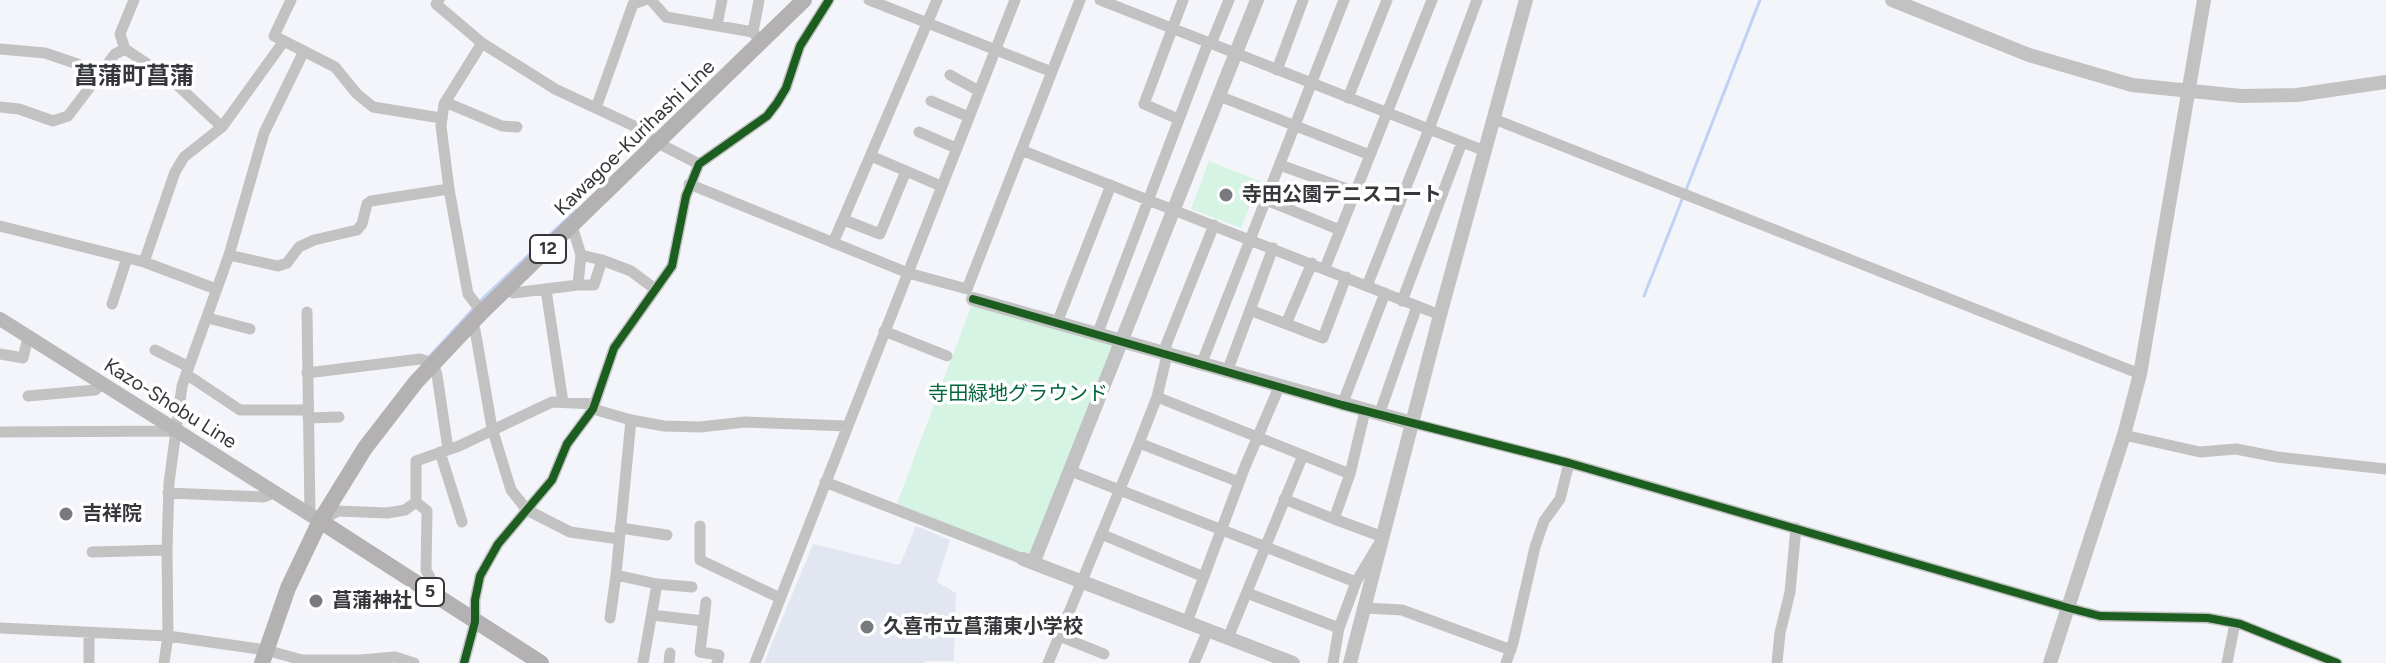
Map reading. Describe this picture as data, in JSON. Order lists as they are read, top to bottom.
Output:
{
  "streets": {
    "main road": [
      "Kawagoe-Kurihashi Line",
      "12",
      "Kazo-Shobu Line",
      "5"
    ]
  },
  "crossings": [
    ["Kawagoe-Kurihashi Line", "Kazo-Shobu Line"],
    ["Kawagoe-Kurihashi Line", "5"],
    ["Kazo-Shobu Line", "5"]
  ],
  "districts": ["菖蒲町菖蒲"],
  "parks": ["寺田緑地グラウンド"],
  "places": [
    "寺田公園テニスコート",
    "吉祥院",
    "菖蒲神社",
    "久喜市立菖蒲東小学校"
  ]
}
